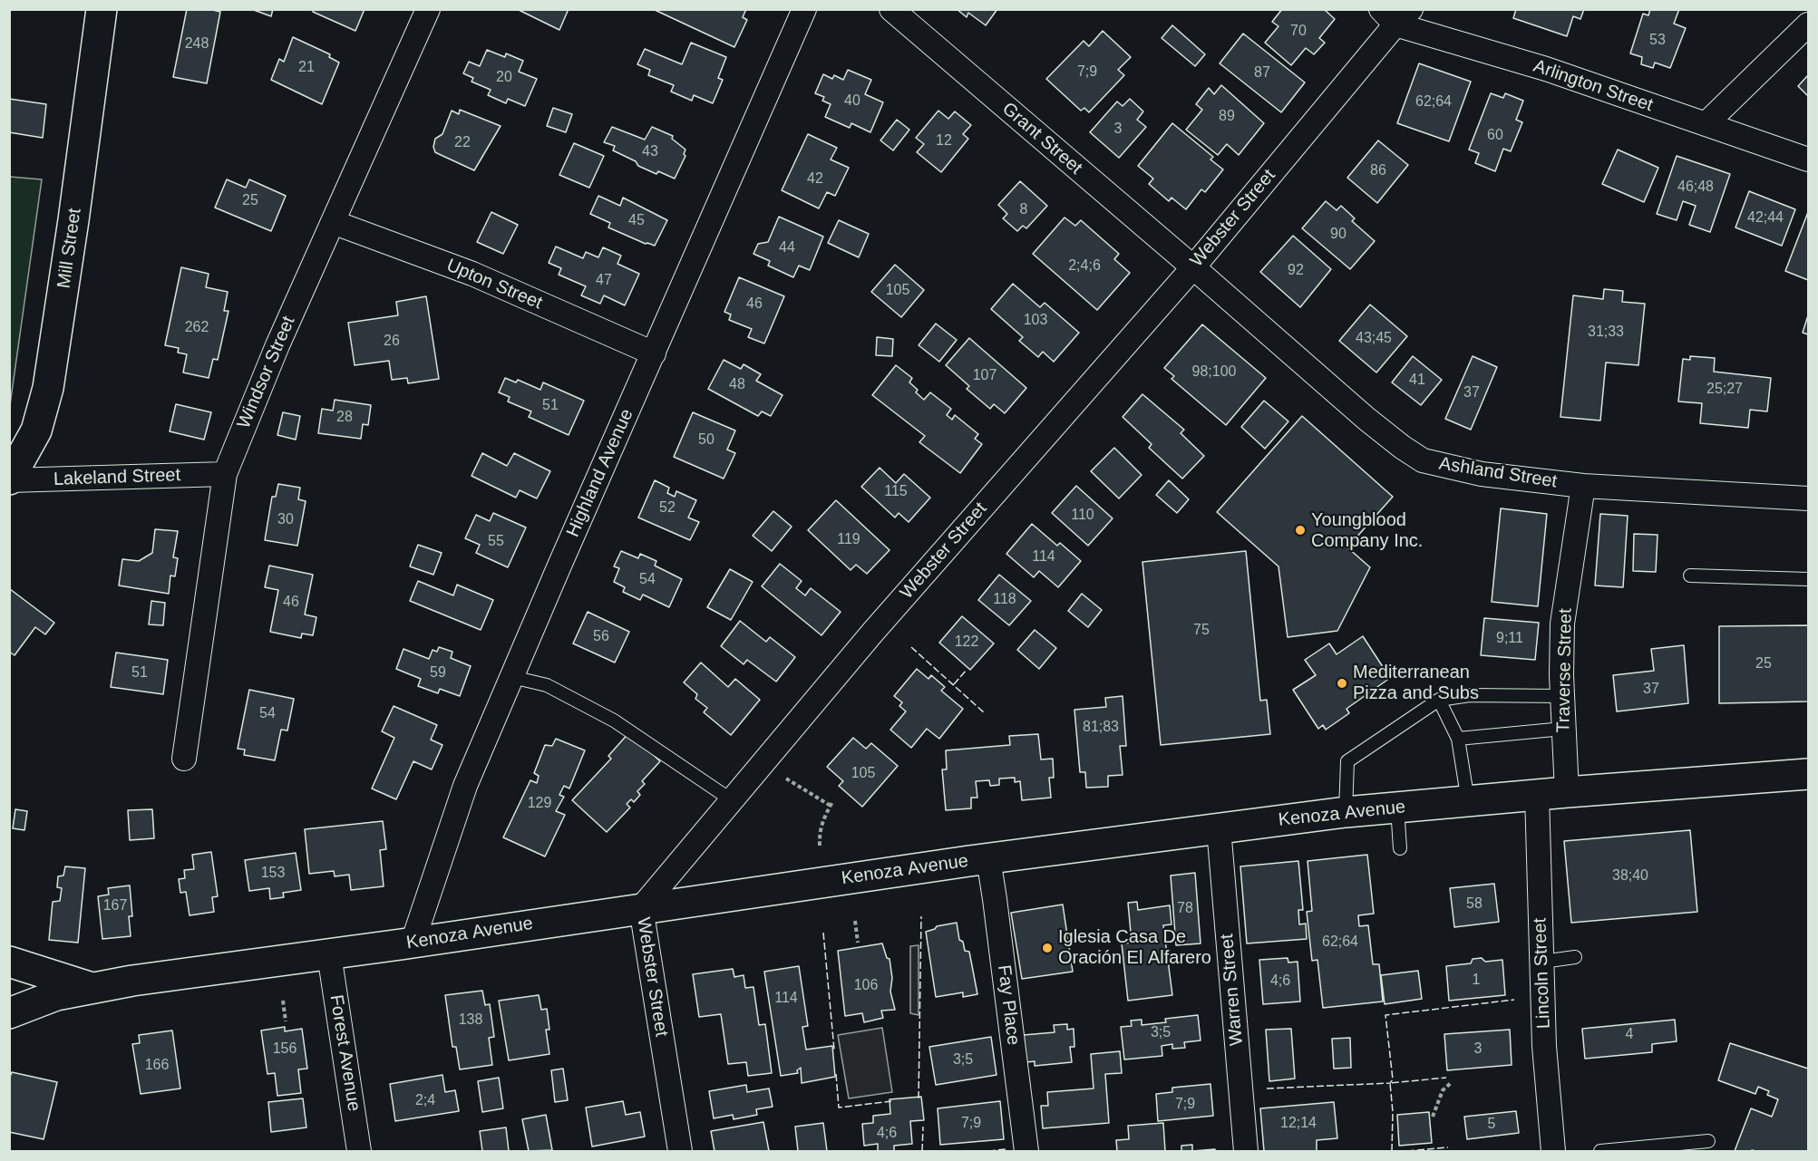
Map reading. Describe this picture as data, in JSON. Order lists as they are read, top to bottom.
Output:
{
  "streets": {
    "main road": ["Mill Street", "Kenoza Avenue"],
    "street": [
      "Arlington Street",
      "Grant Street",
      "Webster Street",
      "Upton Street",
      "Windsor Street",
      "Highland Avenue",
      "Ashland Street",
      "Lakeland Street",
      "Traverse Street",
      "Lincoln Street",
      "Warren Street",
      "Fay Place",
      "Forest Avenue"
    ]
  },
  "crossings": [
    ["Arlington Street", "Webster Street"],
    ["Grant Street", "Webster Street"],
    ["Grant Street", "Ashland Street"],
    ["Webster Street", "Ashland Street"],
    ["Webster Street", "Kenoza Avenue"],
    ["Mill Street", "Lakeland Street"],
    ["Upton Street", "Windsor Street"],
    ["Upton Street", "Highland Avenue"],
    ["Windsor Street", "Lakeland Street"],
    ["Highland Avenue", "Kenoza Avenue"],
    ["Ashland Street", "Traverse Street"],
    ["Traverse Street", "Kenoza Avenue"],
    ["Kenoza Avenue", "Lincoln Street"],
    ["Kenoza Avenue", "Warren Street"],
    ["Kenoza Avenue", "Fay Place"],
    ["Kenoza Avenue", "Forest Avenue"]
  ],
  "places": ["Youngblood Company Inc.", "Mediterranean Pizza and Subs", "Iglesia Casa De Oración El Alfarero"],
  "house_numbers": [
    "70",
    "53",
    "248",
    "21",
    "7;9",
    "87",
    "20",
    "40",
    "62;64",
    "89",
    "3",
    "60",
    "12",
    "22",
    "43",
    "86",
    "42",
    "46;48",
    "25",
    "8",
    "42;44",
    "45",
    "90",
    "44",
    "2;4;6",
    "92",
    "47",
    "105",
    "46",
    "103",
    "262",
    "31;33",
    "43;45",
    "26",
    "98;100",
    "107",
    "41",
    "48",
    "25;27",
    "37",
    "51",
    "28",
    "50",
    "115",
    "52",
    "110",
    "30",
    "119",
    "55",
    "114",
    "54",
    "118",
    "46",
    "75",
    "56",
    "9;11",
    "122",
    "25",
    "51",
    "59",
    "37",
    "54",
    "81;83",
    "105",
    "129",
    "153",
    "38;40",
    "58",
    "167",
    "78",
    "62;64",
    "1",
    "4;6",
    "106",
    "114",
    "138",
    "3;5",
    "4",
    "156",
    "3",
    "3;5",
    "166",
    "2;4",
    "7;9",
    "7;9",
    "12;14",
    "5",
    "4;6"
  ]
}
